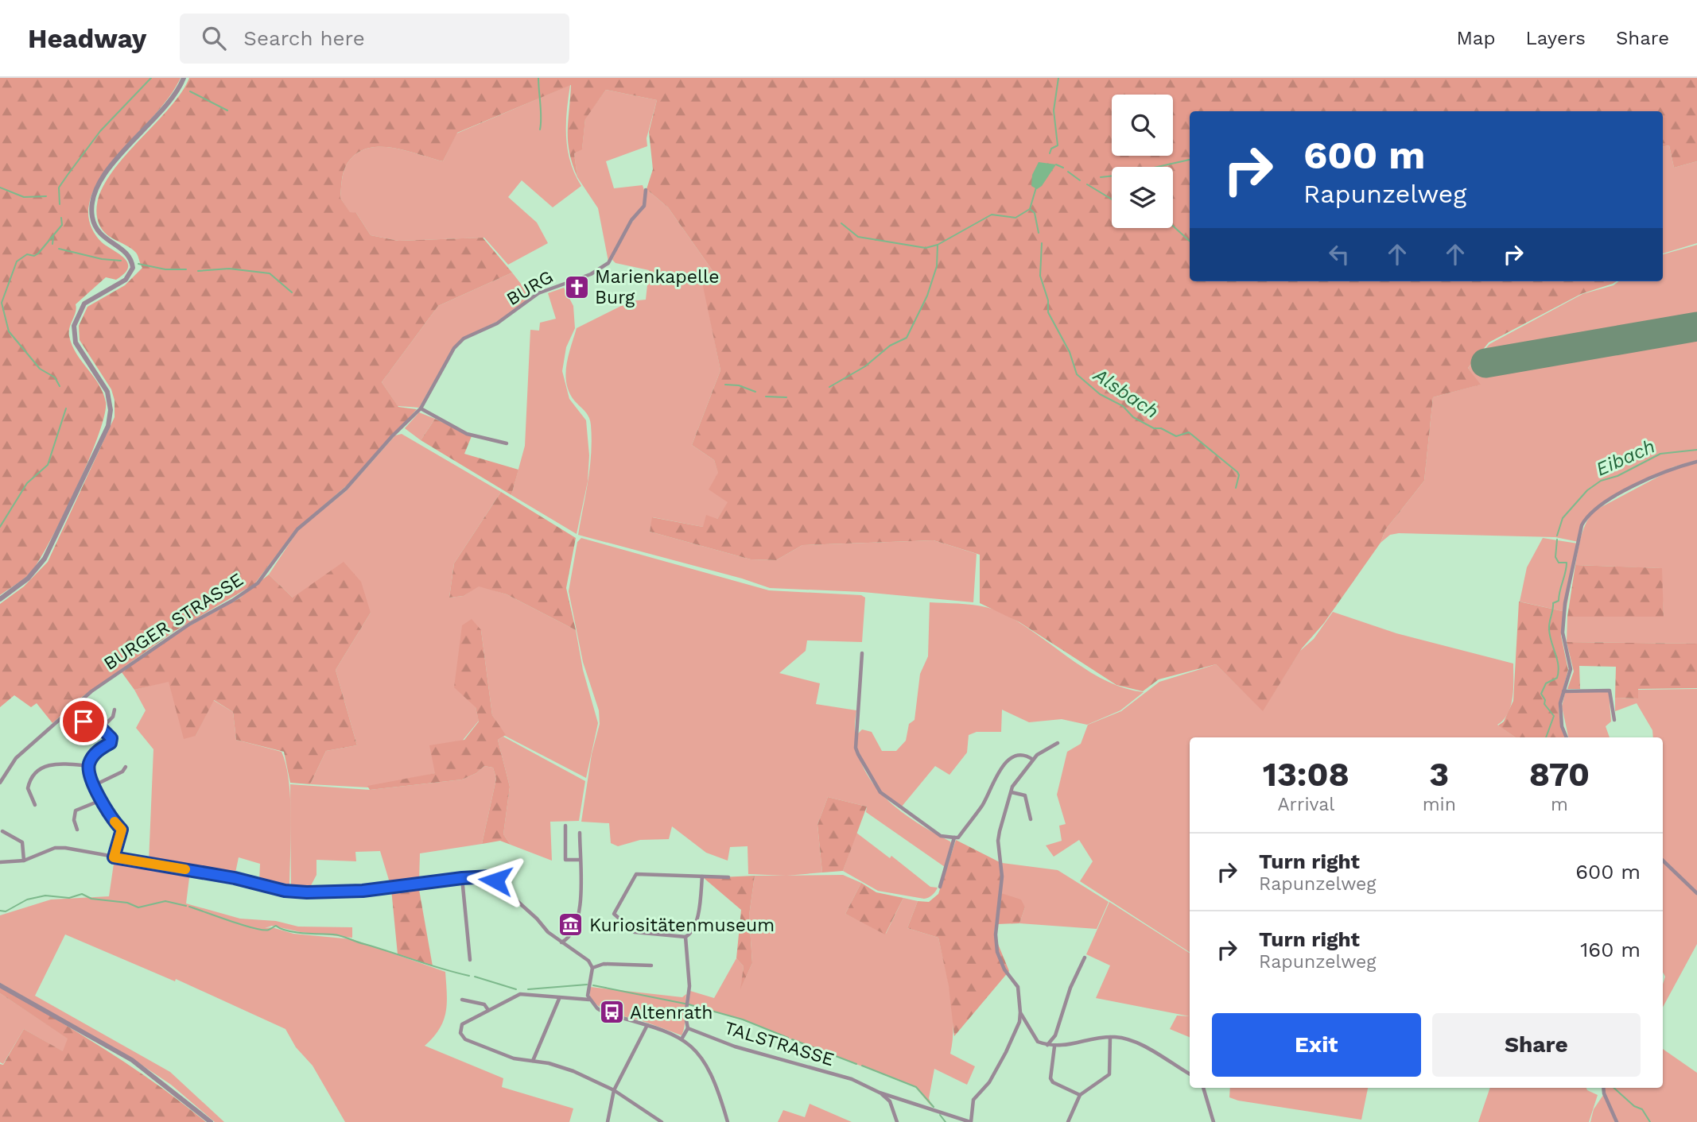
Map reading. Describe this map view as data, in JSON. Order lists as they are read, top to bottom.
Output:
{
  "streets": {
    "street": ["BURG", "BURGER STRASSE", "TALSTRASSE"]
  },
  "crossings": [
    ["BURG", "BURGER STRASSE"]
  ],
  "water": ["Alsbach", "Eibach"],
  "places": {
    "church": ["Marienkapelle Burg"],
    "museum": ["Kuriositätenmuseum"],
    "bus stop": ["Altenrath"]
  },
  "page": {
    "header": "Headway",
    "search": "Search here",
    "nav": ["Map", "Layers", "Share"],
    "turn": ["600 m", "Rapunzelweg"],
    "eta": [
      "13:08",
      "Arrival",
      "3",
      "min",
      "870",
      "m"
    ],
    "list": [
      {
        "name": "Turn right",
        "note": "Rapunzelweg",
        "value": "600 m"
      },
      {
        "name": "Turn right",
        "note": "Rapunzelweg",
        "value": "160 m"
      }
    ],
    "buttons": ["Exit", "Share"]
  }
}
